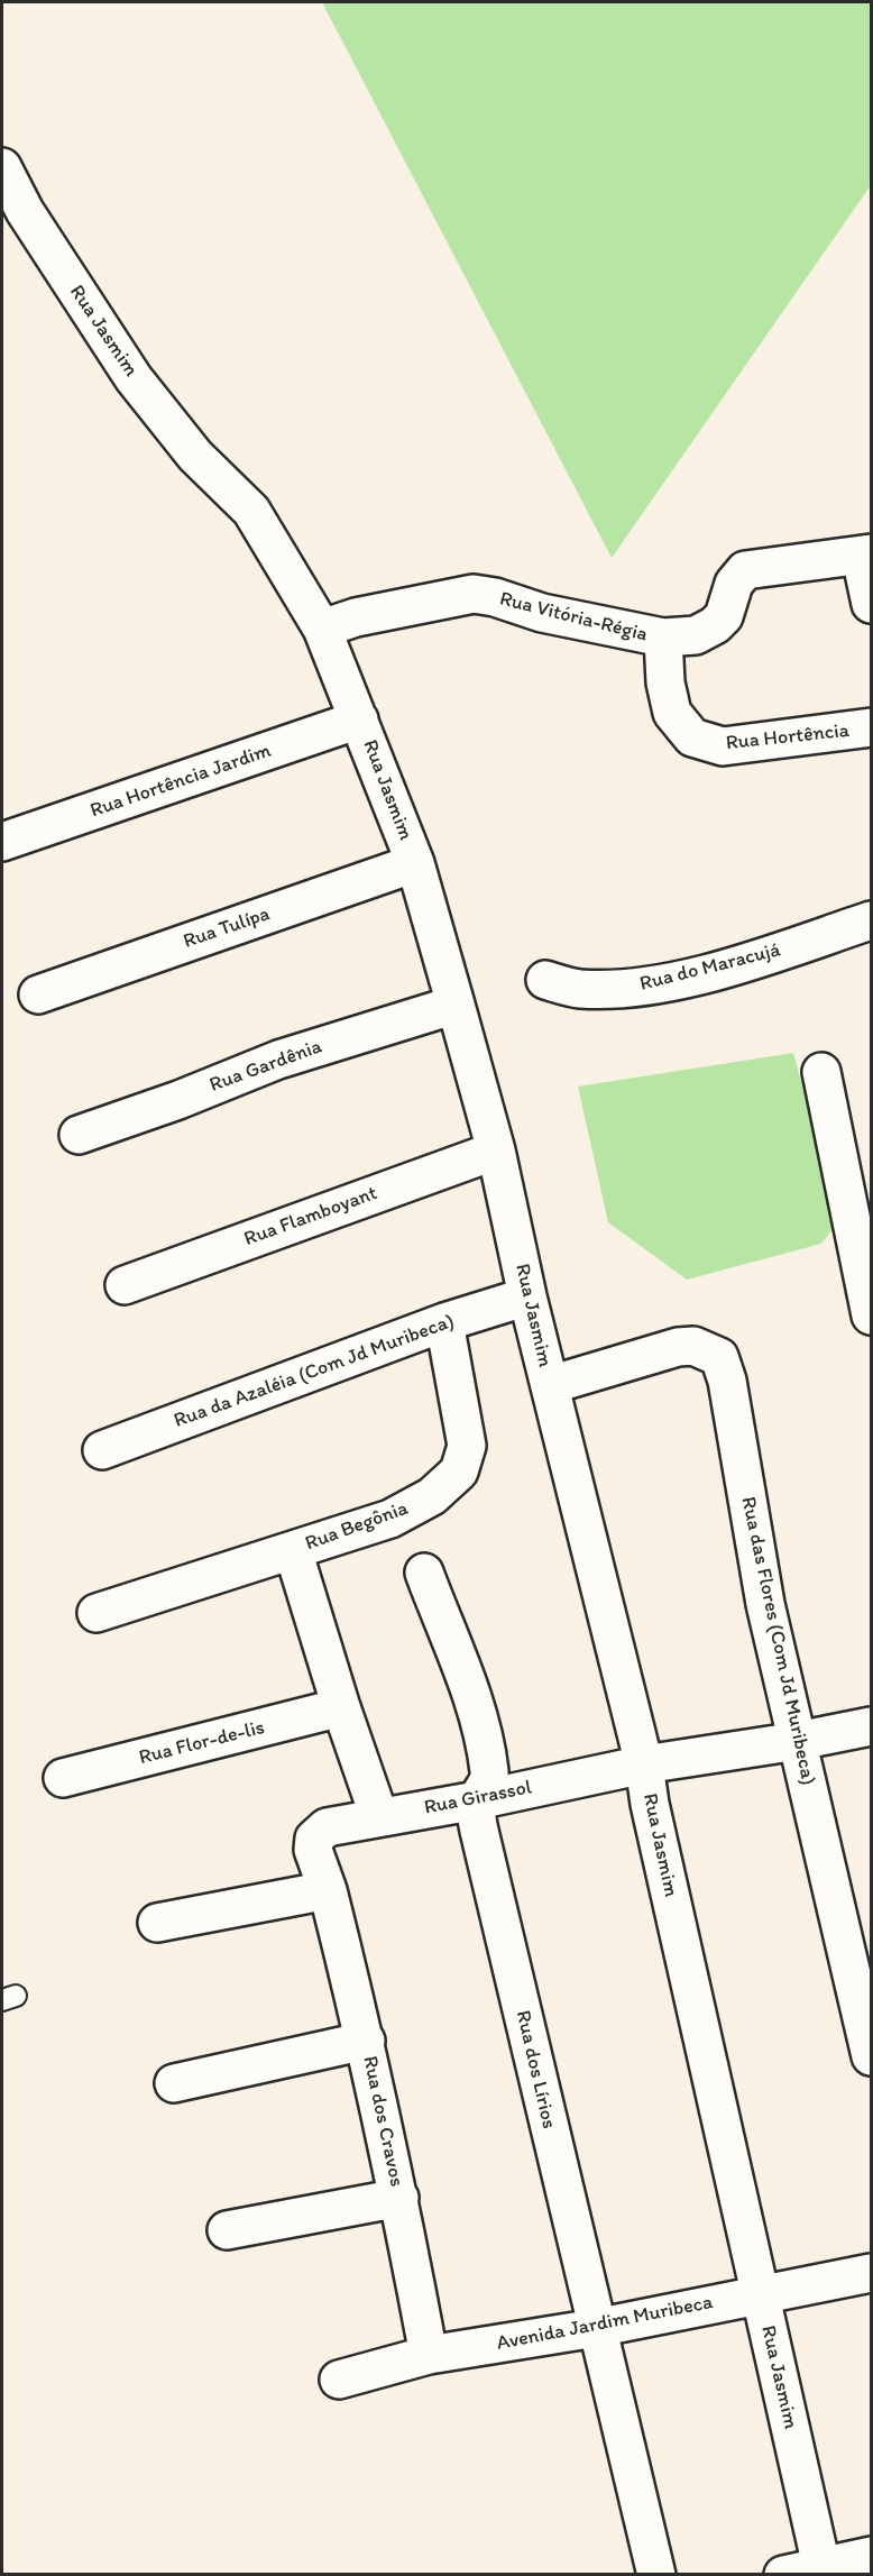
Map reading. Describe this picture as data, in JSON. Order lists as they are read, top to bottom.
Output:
{
  "streets": {
    "street": [
      "Rua Jasmim",
      "Rua Vitória-Régia",
      "Rua Hortência",
      "Rua Hortência Jardim",
      "Rua Tulípa",
      "Rua do Maracujá",
      "Rua Gardênia",
      "Rua Flamboyant",
      "Rua da Azaléia (Com Jd Muribeca)",
      "Rua Begônia",
      "Rua das Flores (Com Jd Muribeca)",
      "Rua Flor-de-lis",
      "Rua Girassol",
      "Rua dos Lírios",
      "Rua dos Cravos",
      "Avenida Jardim Muribeca"
    ]
  },
  "crossings": [
    ["Rua Jasmim", "Rua Vitória-Régia"],
    ["Rua Jasmim", "Rua Hortência Jardim"],
    ["Rua Jasmim", "Rua Tulípa"],
    ["Rua Jasmim", "Rua Gardênia"],
    ["Rua Jasmim", "Rua Flamboyant"],
    ["Rua Jasmim", "Rua da Azaléia (Com Jd Muribeca)"],
    ["Rua Jasmim", "Rua das Flores (Com Jd Muribeca)"],
    ["Rua Jasmim", "Rua Girassol"],
    ["Rua Jasmim", "Avenida Jardim Muribeca"],
    ["Rua Vitória-Régia", "Rua Hortência"],
    ["Rua da Azaléia (Com Jd Muribeca)", "Rua Begônia"],
    ["Rua Begônia", "Rua Flor-de-lis"],
    ["Rua Begônia", "Rua Girassol"],
    ["Rua das Flores (Com Jd Muribeca)", "Rua Girassol"],
    ["Rua Girassol", "Rua dos Lírios"],
    ["Rua Girassol", "Rua dos Cravos"],
    ["Rua dos Lírios", "Avenida Jardim Muribeca"],
    ["Rua dos Cravos", "Avenida Jardim Muribeca"]
  ]
}
